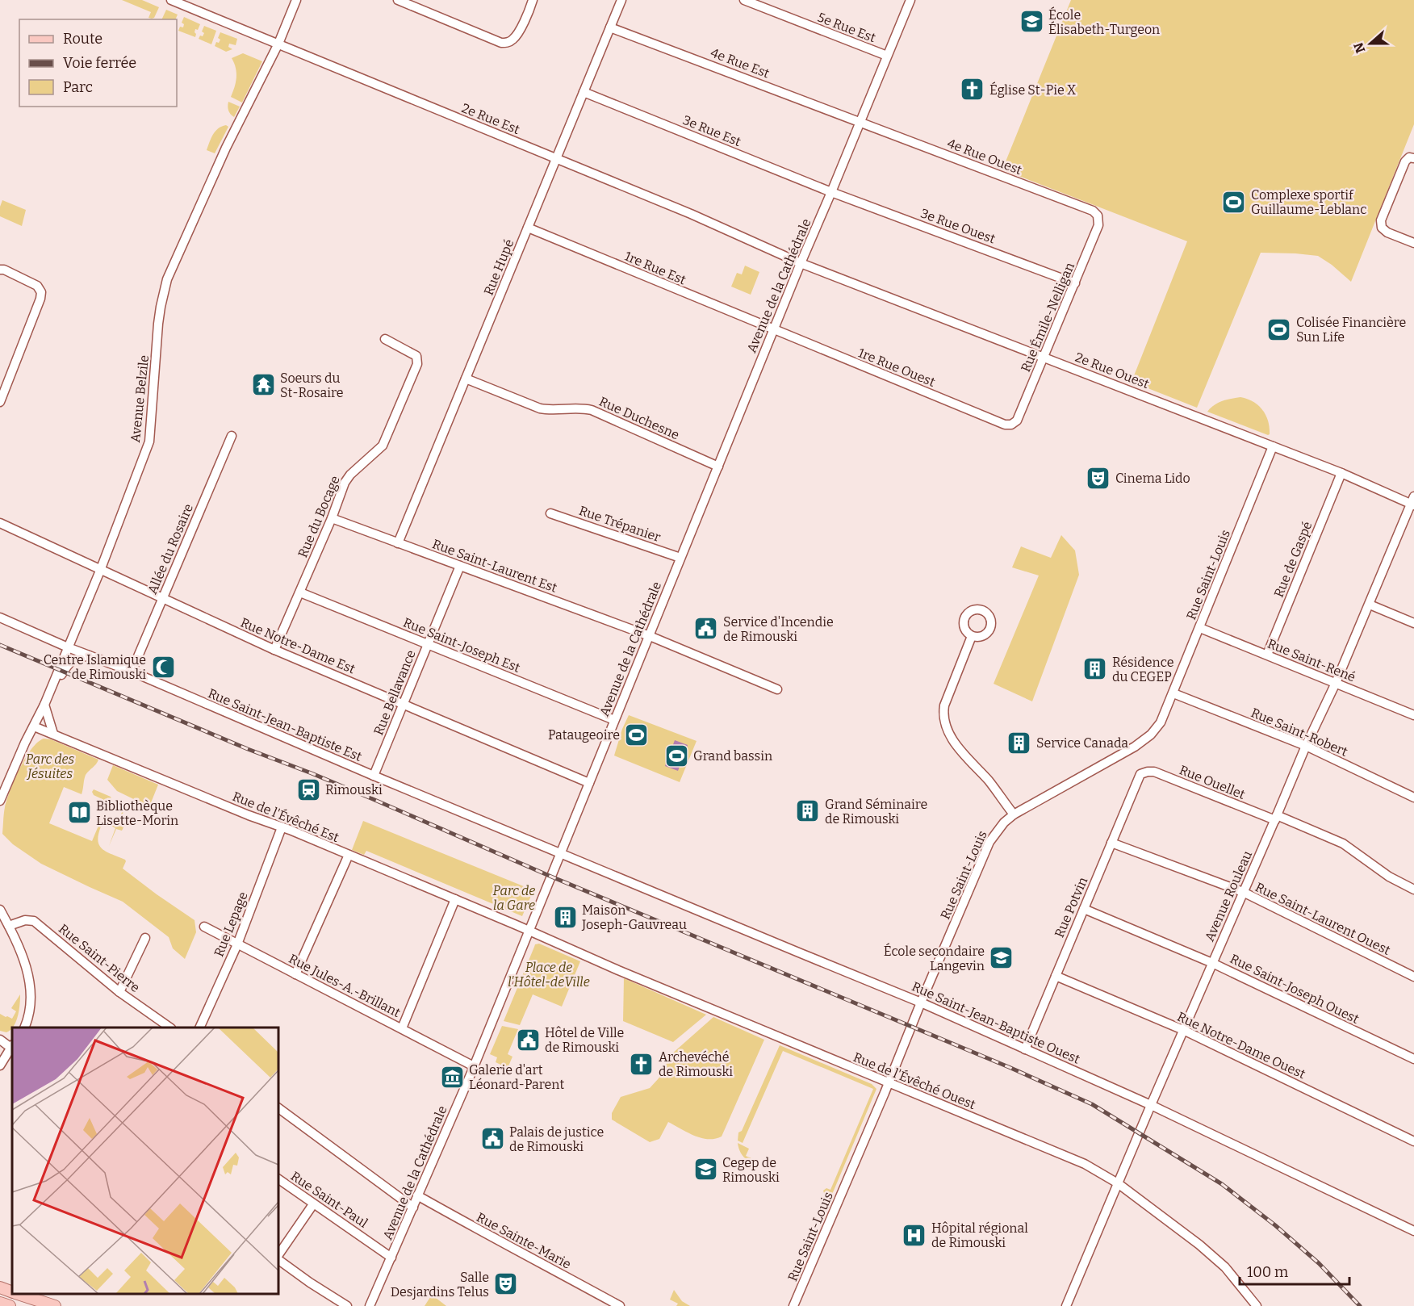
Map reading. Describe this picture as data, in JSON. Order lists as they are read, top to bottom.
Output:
{
  "streets": {
    "street": [
      "5e Rue Est",
      "4e Rue Est",
      "2e Rue Est",
      "3e Rue Est",
      "4e Rue Ouest",
      "3e Rue Ouest",
      "Rue Hupé",
      "1re Rue Est",
      "Avenue de la Cathédrale",
      "Rue Émile-Nelligan",
      "1re Rue Ouest",
      "2e Rue Ouest",
      "Avenue Belzile",
      "Rue Duchesne",
      "Rue du Bocage",
      "Rue Trépanier",
      "Allée du Rosaire",
      "Rue de Gaspé",
      "Rue Saint-Laurent Est",
      "Rue Saint-Louis",
      "Rue Saint-Joseph Est",
      "Rue Notre-Dame Est",
      "Rue Saint-René",
      "Rue Bellavance",
      "Rue Saint-Jean-Baptiste Est",
      "Rue Saint-Robert",
      "Rue Ouellet",
      "Rue de l'Évêché Est",
      "Avenue Rouleau",
      "Rue Potvin",
      "Rue Saint-Laurent Ouest",
      "Rue Lepage",
      "Rue Saint-Pierre",
      "Rue Jules-A.-Brillant",
      "Rue Saint-Joseph Ouest",
      "Rue Saint-Jean-Baptiste Ouest",
      "Rue Notre-Dame Ouest",
      "Rue de l'Évêché Ouest",
      "Rue Saint-Paul",
      "Rue Sainte-Marie"
    ]
  },
  "crossings": [
    ["5e Rue Est", "Avenue de la Cathédrale"],
    ["4e Rue Est", "4e Rue Ouest"],
    ["4e Rue Est", "Rue Hupé"],
    ["4e Rue Est", "Avenue de la Cathédrale"],
    ["2e Rue Est", "Rue Hupé"],
    ["2e Rue Est", "Avenue de la Cathédrale"],
    ["2e Rue Est", "2e Rue Ouest"],
    ["2e Rue Est", "Avenue Belzile"],
    ["3e Rue Est", "3e Rue Ouest"],
    ["3e Rue Est", "Rue Hupé"],
    ["3e Rue Est", "Avenue de la Cathédrale"],
    ["4e Rue Ouest", "Avenue de la Cathédrale"],
    ["4e Rue Ouest", "Rue Émile-Nelligan"],
    ["3e Rue Ouest", "Avenue de la Cathédrale"],
    ["3e Rue Ouest", "Rue Émile-Nelligan"],
    ["Rue Hupé", "1re Rue Est"],
    ["Rue Hupé", "Rue Duchesne"],
    ["Rue Hupé", "Rue Saint-Laurent Est"],
    ["1re Rue Est", "Avenue de la Cathédrale"],
    ["1re Rue Est", "1re Rue Ouest"],
    ["Avenue de la Cathédrale", "1re Rue Ouest"],
    ["Avenue de la Cathédrale", "2e Rue Ouest"],
    ["Avenue de la Cathédrale", "Rue Duchesne"],
    ["Avenue de la Cathédrale", "Rue Trépanier"],
    ["Avenue de la Cathédrale", "Rue Saint-Laurent Est"],
    ["Avenue de la Cathédrale", "Rue Saint-Joseph Est"],
    ["Avenue de la Cathédrale", "Rue Notre-Dame Est"],
    ["Avenue de la Cathédrale", "Rue Saint-Jean-Baptiste Est"],
    ["Avenue de la Cathédrale", "Rue de l'Évêché Est"],
    ["Avenue de la Cathédrale", "Rue Jules-A.-Brillant"],
    ["Avenue de la Cathédrale", "Rue Saint-Jean-Baptiste Ouest"],
    ["Avenue de la Cathédrale", "Rue de l'Évêché Ouest"],
    ["Avenue de la Cathédrale", "Rue Saint-Paul"],
    ["Avenue de la Cathédrale", "Rue Sainte-Marie"],
    ["Rue Émile-Nelligan", "1re Rue Ouest"],
    ["Rue Émile-Nelligan", "2e Rue Ouest"],
    ["2e Rue Ouest", "Rue de Gaspé"],
    ["2e Rue Ouest", "Rue Saint-Louis"],
    ["2e Rue Ouest", "Avenue Rouleau"],
    ["Avenue Belzile", "Rue Notre-Dame Est"],
    ["Avenue Belzile", "Rue Saint-Jean-Baptiste Est"],
    ["Avenue Belzile", "Rue de l'Évêché Est"],
    ["Rue du Bocage", "Rue Saint-Laurent Est"],
    ["Rue du Bocage", "Rue Saint-Joseph Est"],
    ["Rue du Bocage", "Rue Notre-Dame Est"],
    ["Allée du Rosaire", "Rue Notre-Dame Est"],
    ["Allée du Rosaire", "Rue Saint-Jean-Baptiste Est"],
    ["Rue de Gaspé", "Rue Saint-René"],
    ["Rue Saint-Laurent Est", "Rue Bellavance"],
    ["Rue Saint-Louis", "Rue Saint-René"],
    ["Rue Saint-Louis", "Rue Saint-Robert"],
    ["Rue Saint-Louis", "Rue Saint-Jean-Baptiste Ouest"],
    ["Rue Saint-Louis", "Rue de l'Évêché Ouest"],
    ["Rue Saint-Joseph Est", "Rue Bellavance"],
    ["Rue Notre-Dame Est", "Rue Bellavance"],
    ["Rue Saint-René", "Avenue Rouleau"],
    ["Rue Bellavance", "Rue Saint-Jean-Baptiste Est"],
    ["Rue Saint-Jean-Baptiste Est", "Rue Saint-Jean-Baptiste Ouest"],
    ["Rue Saint-Robert", "Avenue Rouleau"],
    ["Rue Ouellet", "Avenue Rouleau"],
    ["Rue Ouellet", "Rue Potvin"],
    ["Rue de l'Évêché Est", "Rue Lepage"],
    ["Rue de l'Évêché Est", "Rue de l'Évêché Ouest"],
    ["Avenue Rouleau", "Rue Saint-Laurent Ouest"],
    ["Avenue Rouleau", "Rue Saint-Joseph Ouest"],
    ["Avenue Rouleau", "Rue Saint-Jean-Baptiste Ouest"],
    ["Avenue Rouleau", "Rue Notre-Dame Ouest"],
    ["Avenue Rouleau", "Rue de l'Évêché Ouest"],
    ["Rue Potvin", "Rue Saint-Laurent Ouest"],
    ["Rue Potvin", "Rue Saint-Joseph Ouest"],
    ["Rue Potvin", "Rue Saint-Jean-Baptiste Ouest"],
    ["Rue Potvin", "Rue Notre-Dame Ouest"],
    ["Rue Lepage", "Rue Jules-A.-Brillant"]
  ],
  "parks": ["Parc des Jésuites", "Parc de la Gare", "Place de l'Hôtel-deVille"],
  "places": {
    "school or university": ["École Élisabeth-Turgeon", "École secondaire Langevin", "Cegep de Rimouski"],
    "church": ["Église St-Pie X", "Archevéché de Rimouski"],
    "sports": [
      "Complexe sportif Guillaume-Leblanc",
      "Colisée Financière Sun Life",
      "Pataugeoire",
      "Grand bassin"
    ],
    "temple": ["Soeurs du St-Rosaire"],
    "theatre": ["Cinema Lido", "Salle Desjardins Telus"],
    "public building": ["Service d'Incendie de Rimouski", "Hôtel de Ville de Rimouski", "Palais de justice de Rimouski"],
    "mosque": ["Centre Islamique de Rimouski"],
    "building": [
      "Résidence du CEGEP",
      "Service Canada",
      "Grand Séminaire de Rimouski",
      "Maison Joseph-Gauvreau"
    ],
    "station": ["Rimouski"],
    "library": ["Bibliothèque Lisette-Morin"],
    "museum": ["Galerie d'art Léonard-Parent"],
    "hospital": ["Hôpital régional de Rimouski"]
  },
  "legend": ["Route", "Voie ferrée", "Parc"],
  "scale_bar": "100 m",
  "north": "left"
}
